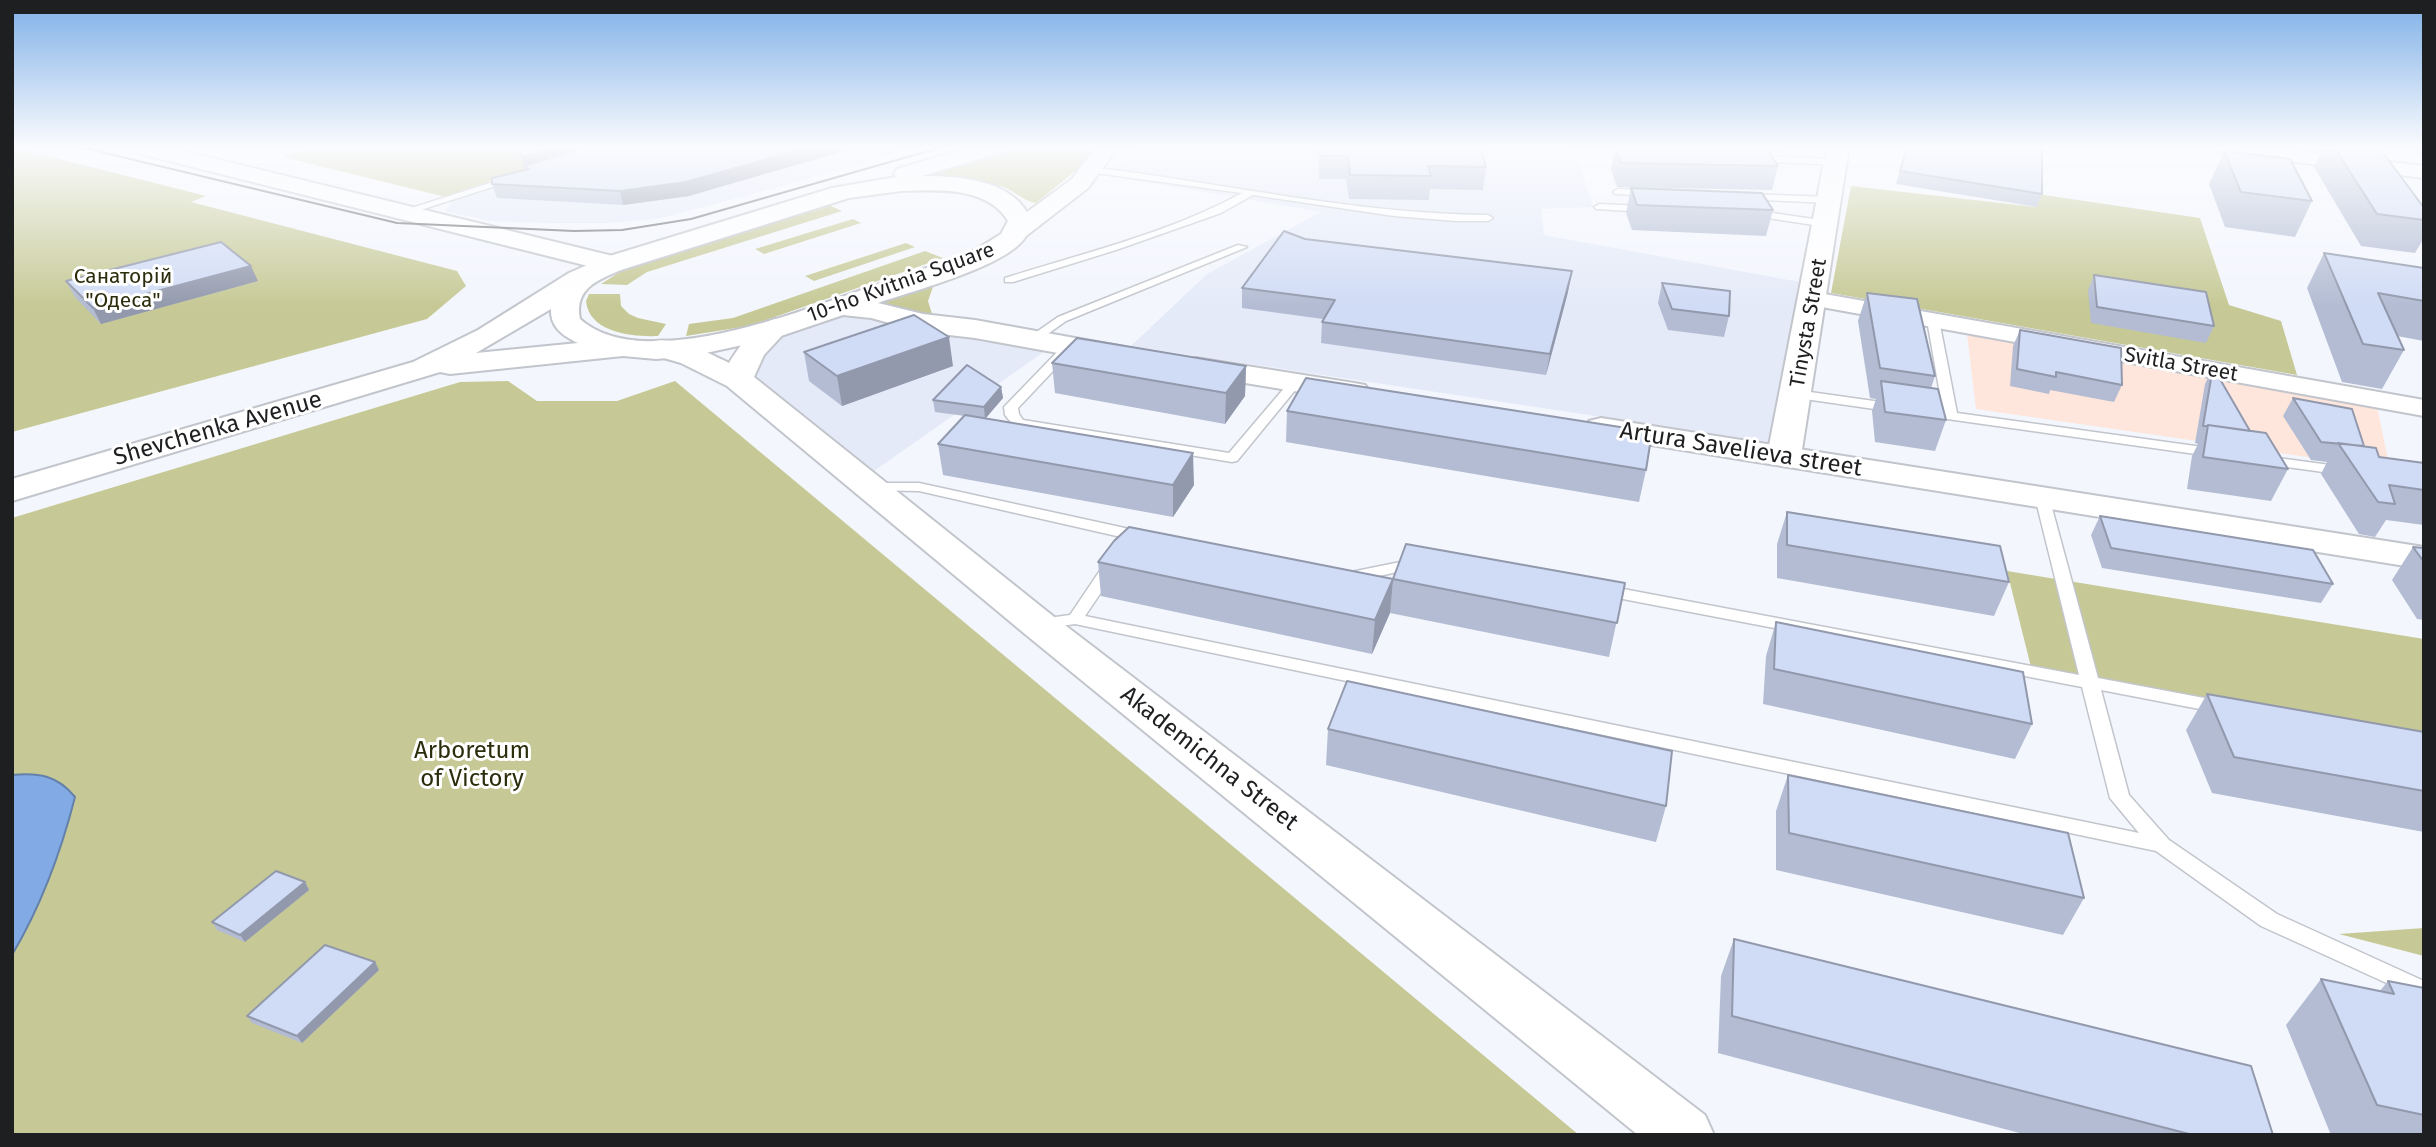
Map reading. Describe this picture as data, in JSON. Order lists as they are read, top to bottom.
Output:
{
  "streets": {
    "main road": [
      "10-ho Kvitnia Square",
      "Tinysta Street",
      "Shevchenka Avenue",
      "Artura Savelieva street",
      "Akademichna Street"
    ],
    "street": ["Svitla Street"]
  },
  "crossings": [
    ["10-ho Kvitnia Square", "Shevchenka Avenue"],
    ["10-ho Kvitnia Square", "Akademichna Street"],
    ["Tinysta Street", "Svitla Street"],
    ["Tinysta Street", "Artura Savelieva street"],
    ["Shevchenka Avenue", "Akademichna Street"]
  ],
  "parks": ["Санаторій \"Одеса\"", "Arboretum of Victory"]
}
